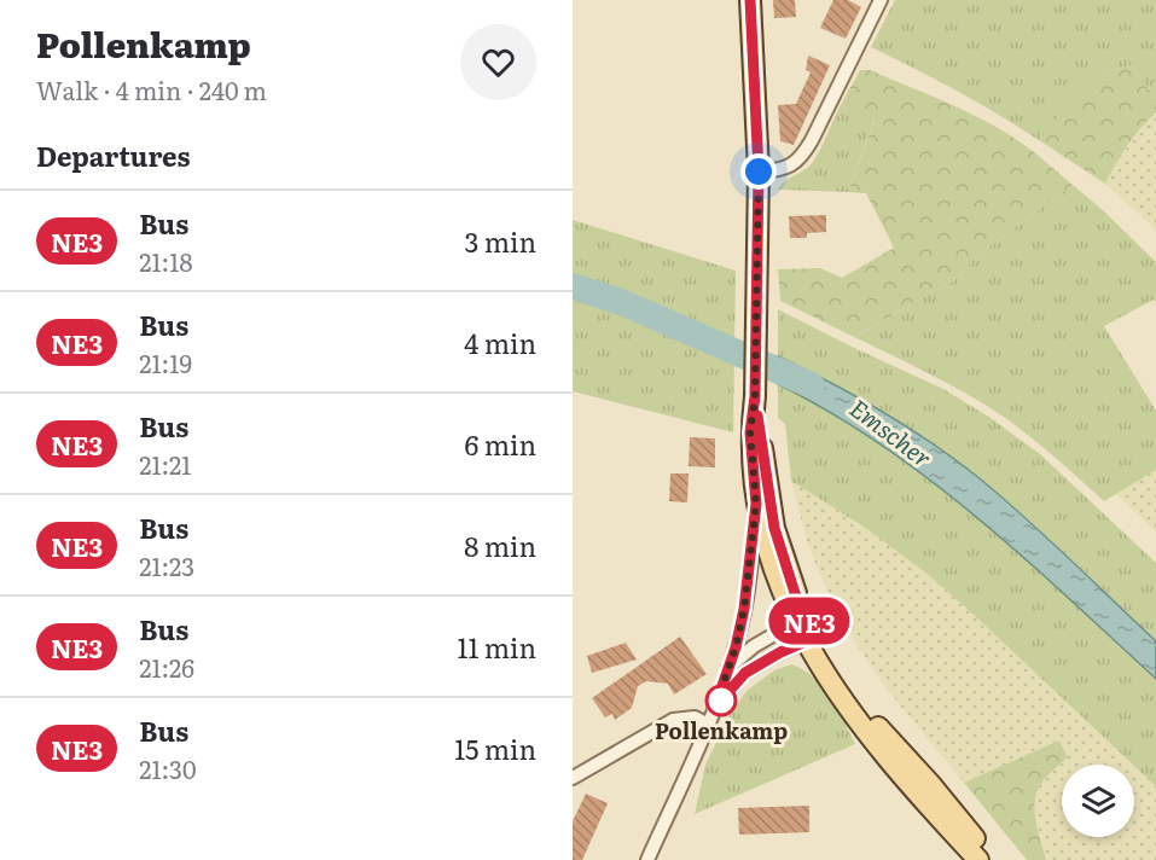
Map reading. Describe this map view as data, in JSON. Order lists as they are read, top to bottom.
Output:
{
  "water": ["Emscher"],
  "places": ["Pollenkamp"],
  "lines": ["bus line NE3"],
  "page": {
    "heading": [
      ["Pollenkamp", "Walk · 4 min · 240 m"],
      "Departures"
    ],
    "on_map": "NE3",
    "list": [
      {
        "mark": "NE3",
        "name": "Bus",
        "note": "21:18",
        "value": "3 min"
      },
      {
        "mark": "NE3",
        "name": "Bus",
        "note": "21:19",
        "value": "4 min"
      },
      {
        "mark": "NE3",
        "name": "Bus",
        "note": "21:21",
        "value": "6 min"
      },
      {
        "mark": "NE3",
        "name": "Bus",
        "note": "21:23",
        "value": "8 min"
      },
      {
        "mark": "NE3",
        "name": "Bus",
        "note": "21:26",
        "value": "11 min"
      },
      {
        "mark": "NE3",
        "name": "Bus",
        "note": "21:30",
        "value": "15 min"
      }
    ]
  }
}
